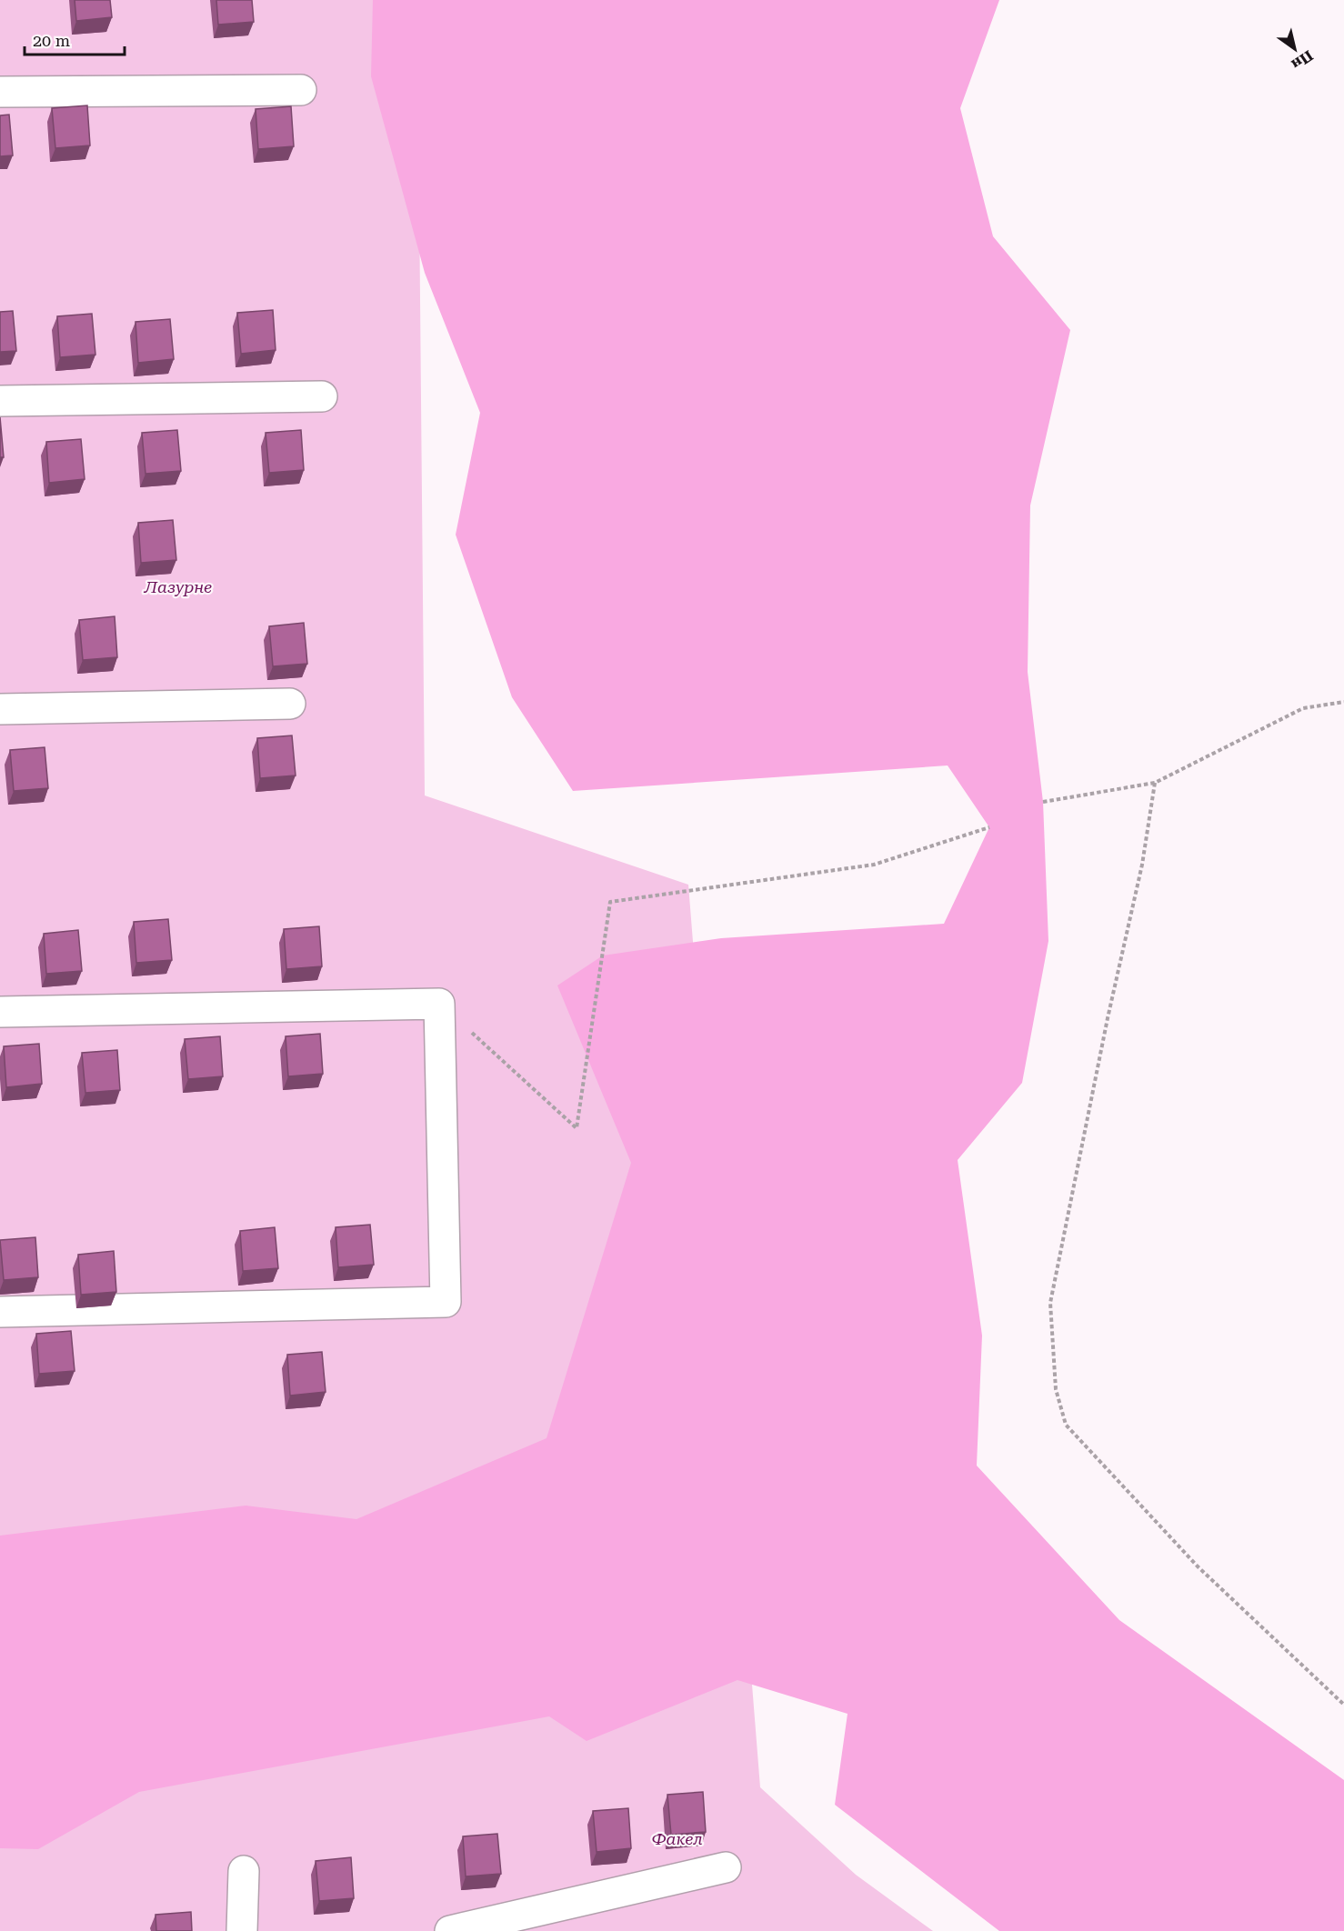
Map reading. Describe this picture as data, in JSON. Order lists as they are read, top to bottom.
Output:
{
  "parks": ["Лазурне", "Факел"],
  "scale_bar": "20 m",
  "north": "bottom right"
}
